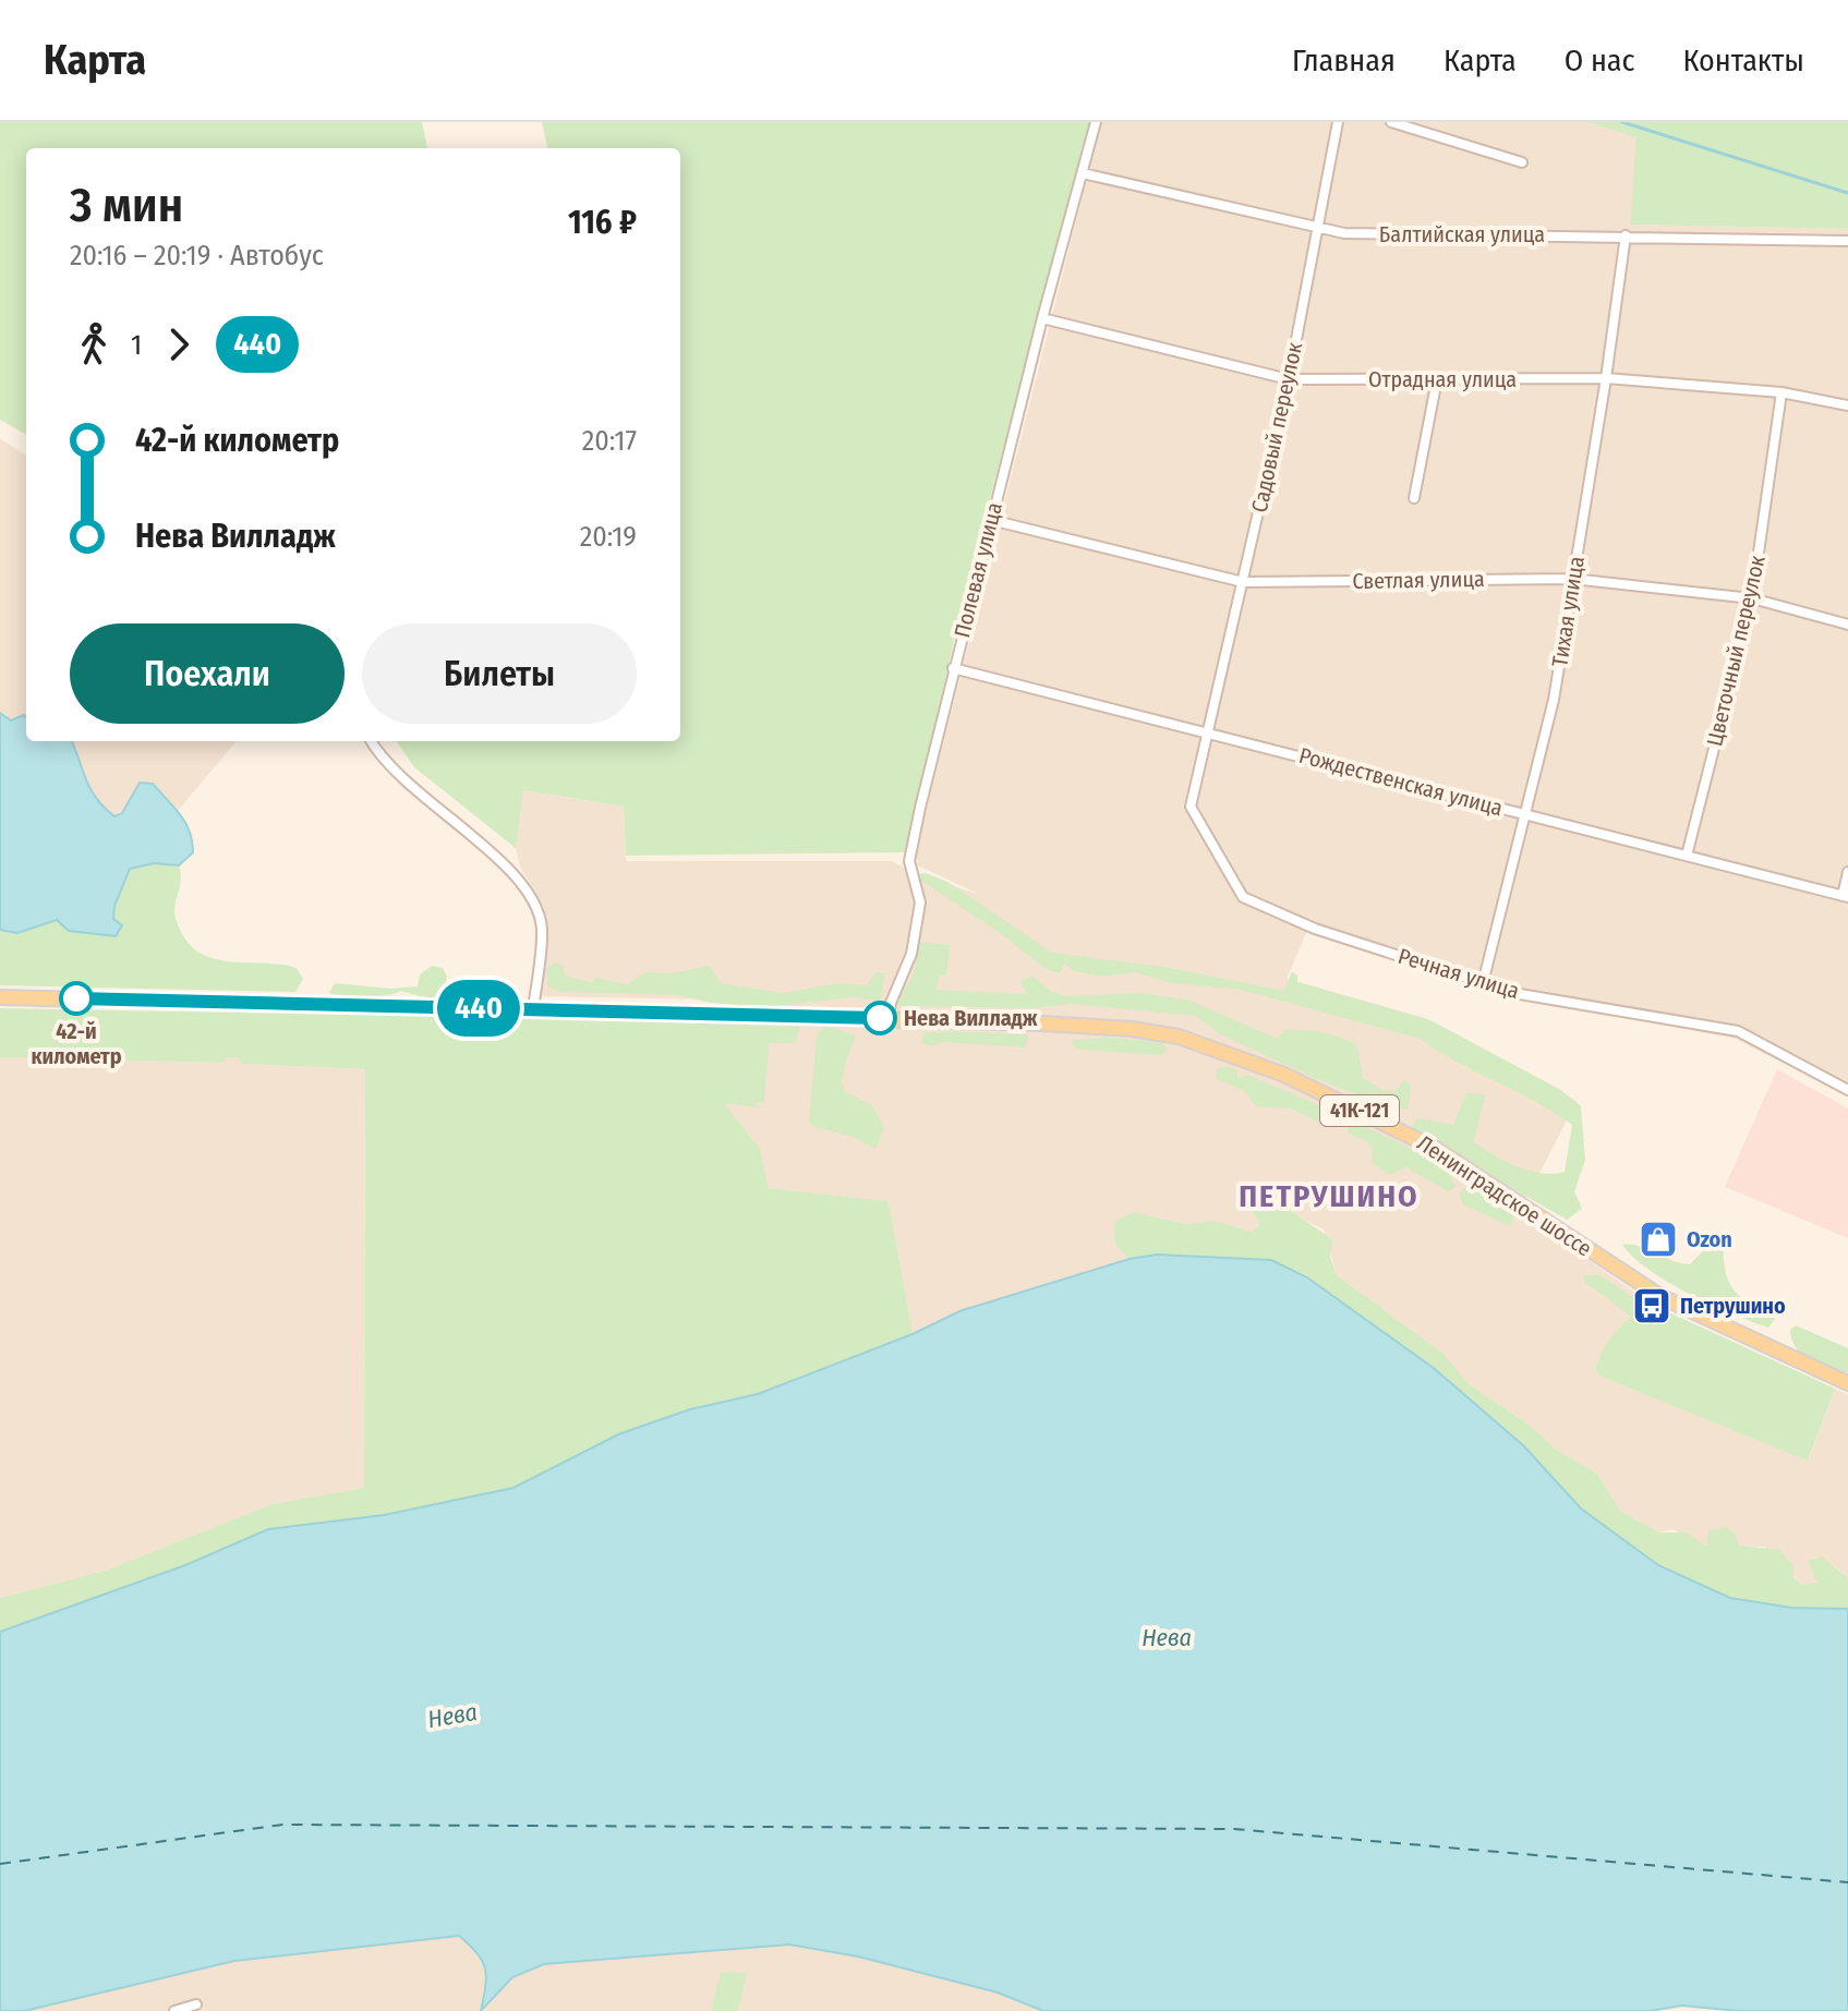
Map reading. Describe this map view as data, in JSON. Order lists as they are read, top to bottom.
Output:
{
  "streets": {
    "main road": ["41К-121", "Ленинградское шоссе"],
    "street": [
      "Балтийская улица",
      "Отрадная улица",
      "Садовый переулок",
      "Полевая улица",
      "Светлая улица",
      "Тихая улица",
      "Цветочный переулок",
      "Рождественская улица",
      "Речная улица"
    ]
  },
  "crossings": [
    ["Балтийская улица", "Садовый переулок"],
    ["Балтийская улица", "Полевая улица"],
    ["Балтийская улица", "Тихая улица"],
    ["Отрадная улица", "Садовый переулок"],
    ["Отрадная улица", "Полевая улица"],
    ["Отрадная улица", "Тихая улица"],
    ["Отрадная улица", "Цветочный переулок"],
    ["Садовый переулок", "Светлая улица"],
    ["Садовый переулок", "Рождественская улица"],
    ["Садовый переулок", "Речная улица"],
    ["Полевая улица", "Светлая улица"],
    ["Полевая улица", "Рождественская улица"],
    ["Полевая улица", "Ленинградское шоссе"],
    ["Светлая улица", "Тихая улица"],
    ["Светлая улица", "Цветочный переулок"],
    ["Тихая улица", "Рождественская улица"],
    ["Тихая улица", "Речная улица"],
    ["Цветочный переулок", "Рождественская улица"],
    ["Рождественская улица", "Речная улица"]
  ],
  "districts": ["ПЕТРУШИНО"],
  "water": ["Нева"],
  "places": {
    "other": ["42-й километр", "Нева Вилладж"],
    "shop": ["Ozon"],
    "bus stop": ["Петрушино"]
  },
  "lines": ["bus line 440"],
  "page": {
    "header": "Карта",
    "nav": [
      "Главная",
      "Карта",
      "О нас",
      "Контакты"
    ],
    "on_map": "440",
    "heading": ["3 мин", "20:16 – 20:19 · Автобус", "116 ₽"],
    "legs": ["1", "440"],
    "list": [
      {
        "name": "42-й километр",
        "value": "20:17"
      },
      {
        "name": "Нева Вилладж",
        "value": "20:19"
      }
    ],
    "buttons": ["Поехали", "Билеты"]
  }
}
